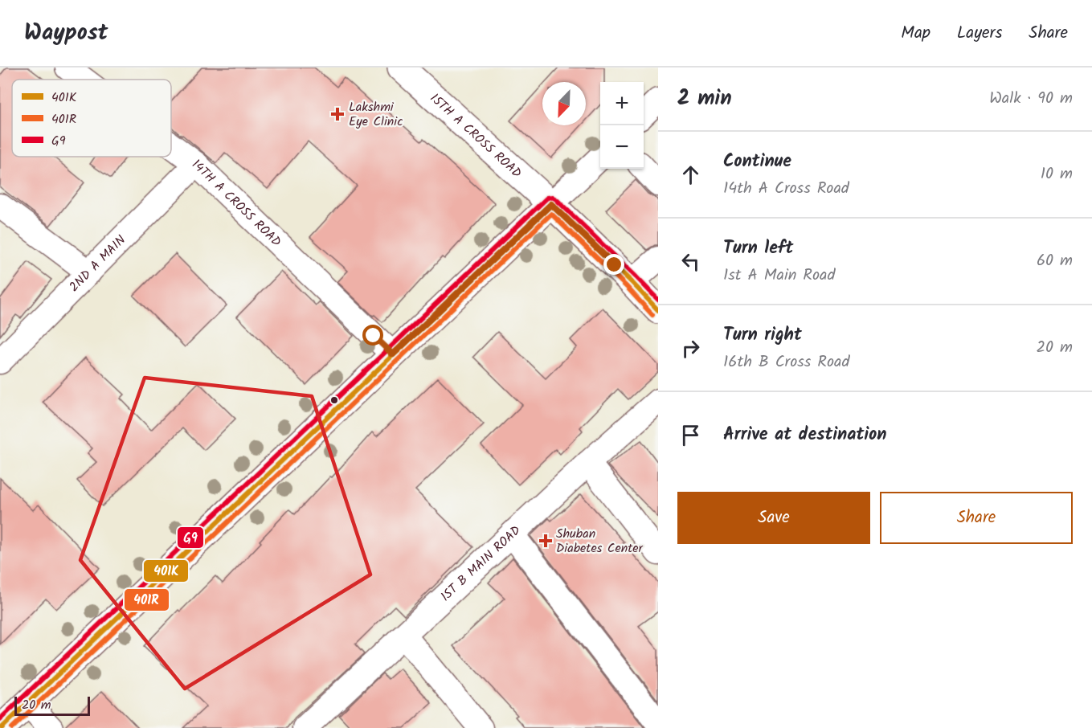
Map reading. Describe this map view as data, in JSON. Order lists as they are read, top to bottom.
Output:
{
  "streets": {
    "street": [
      "15TH A CROSS ROAD",
      "14TH A CROSS ROAD",
      "2ND A MAIN",
      "1ST B MAIN ROAD"
    ]
  },
  "crossings": [
    ["14TH A CROSS ROAD", "2ND A MAIN"]
  ],
  "places": {
    "health": ["Lakshmi Eye Clinic", "Shuban Diabetes Center"]
  },
  "lines": ["transit line G9", "transit line 401K", "transit line 401R"],
  "legend": ["401K", "401R", "G9"],
  "scale_bar": "20 m",
  "north": "bottom left",
  "page": {
    "header": "Waypost",
    "nav": ["Map", "Layers", "Share"],
    "heading": ["2 min", "Walk · 90 m"],
    "map_buttons": ["+", "−"],
    "list": [
      ["Continue", "14th A Cross Road", "10 m"],
      ["Turn left", "1st A Main Road", "60 m"],
      ["Turn right", "16th B Cross Road", "20 m"],
      "Arrive at destination"
    ],
    "buttons": ["Save", "Share"],
    "scale": "20 m"
  }
}
